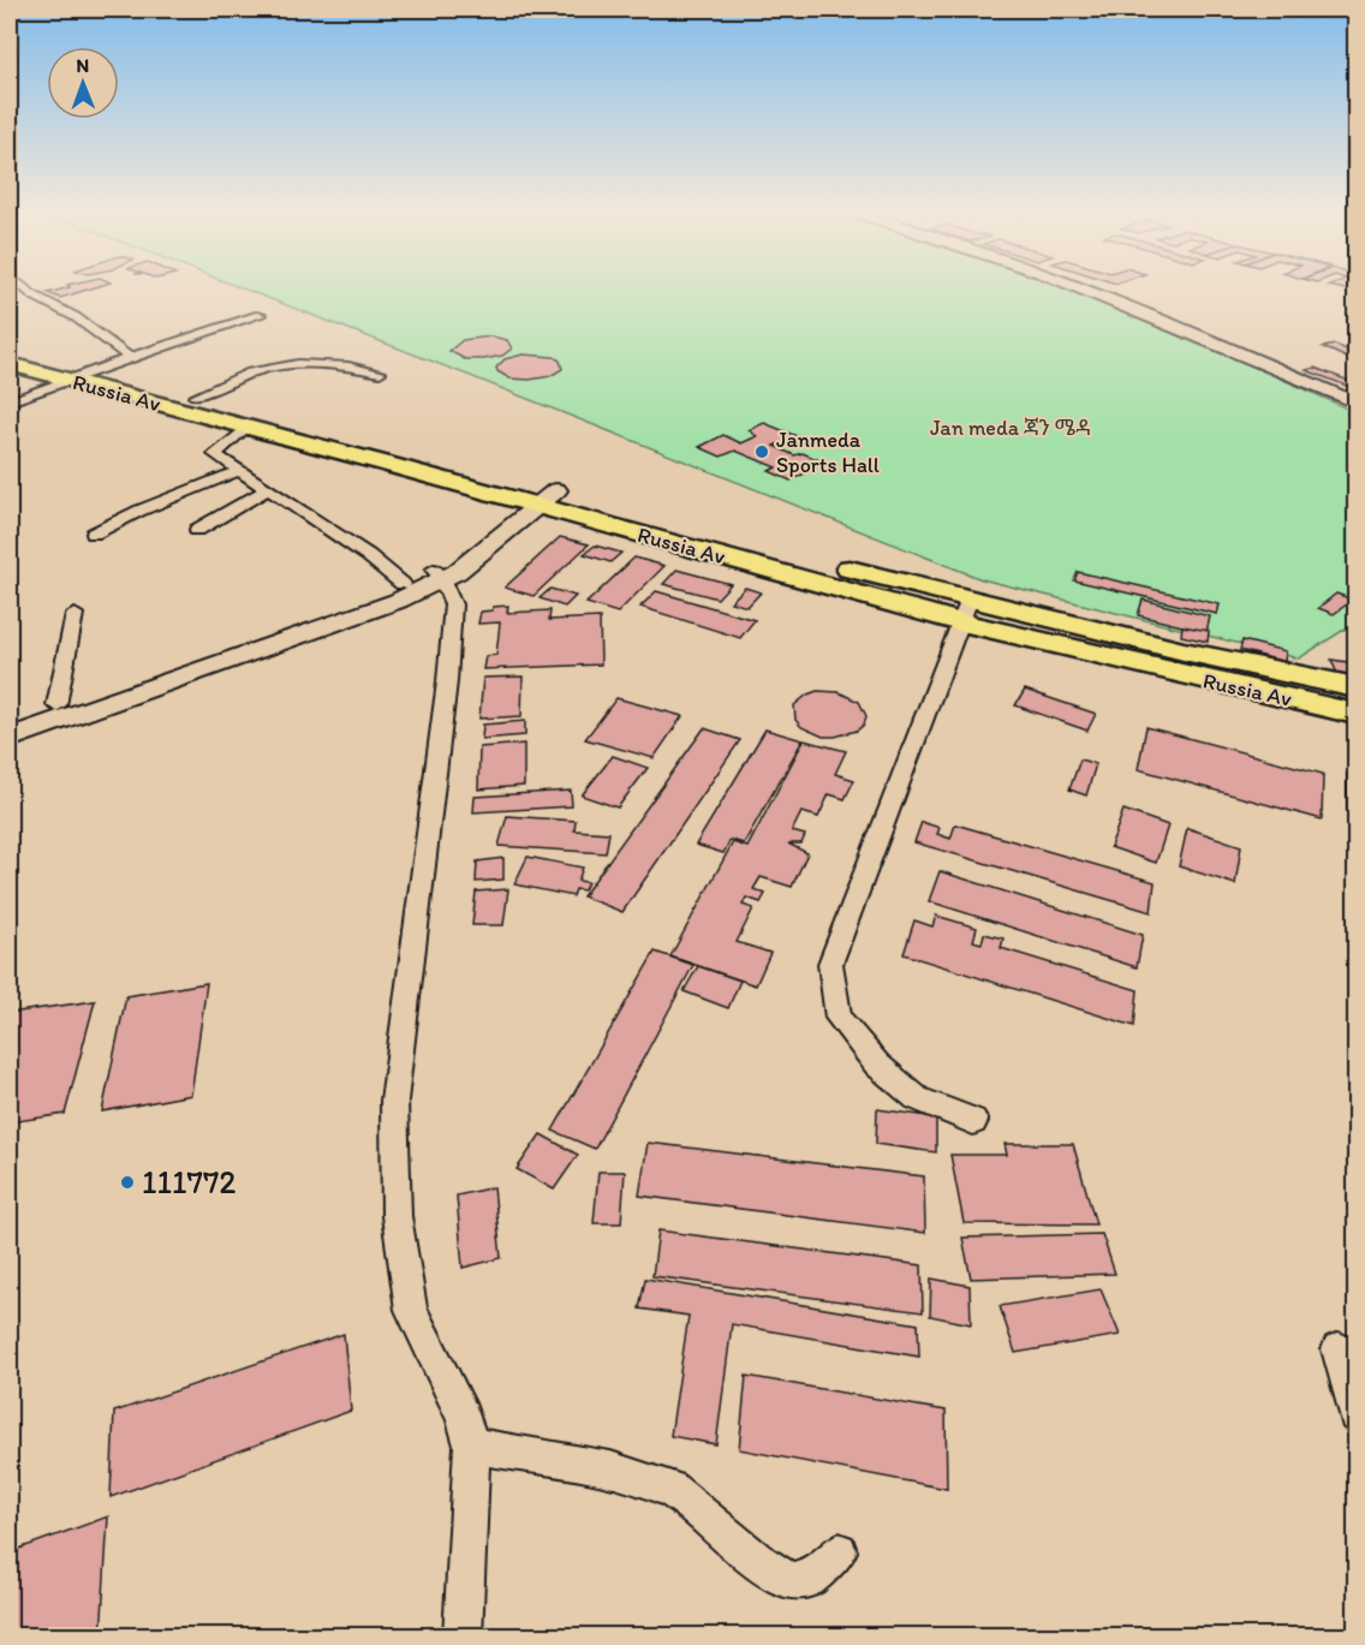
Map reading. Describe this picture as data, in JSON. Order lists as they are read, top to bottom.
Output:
{
  "streets": {
    "main road": ["Russia Av"]
  },
  "parks": ["Jan meda ጃን ሜዳ"],
  "places": ["Janmeda Sports Hall", "111772"],
  "north": "top"
}
